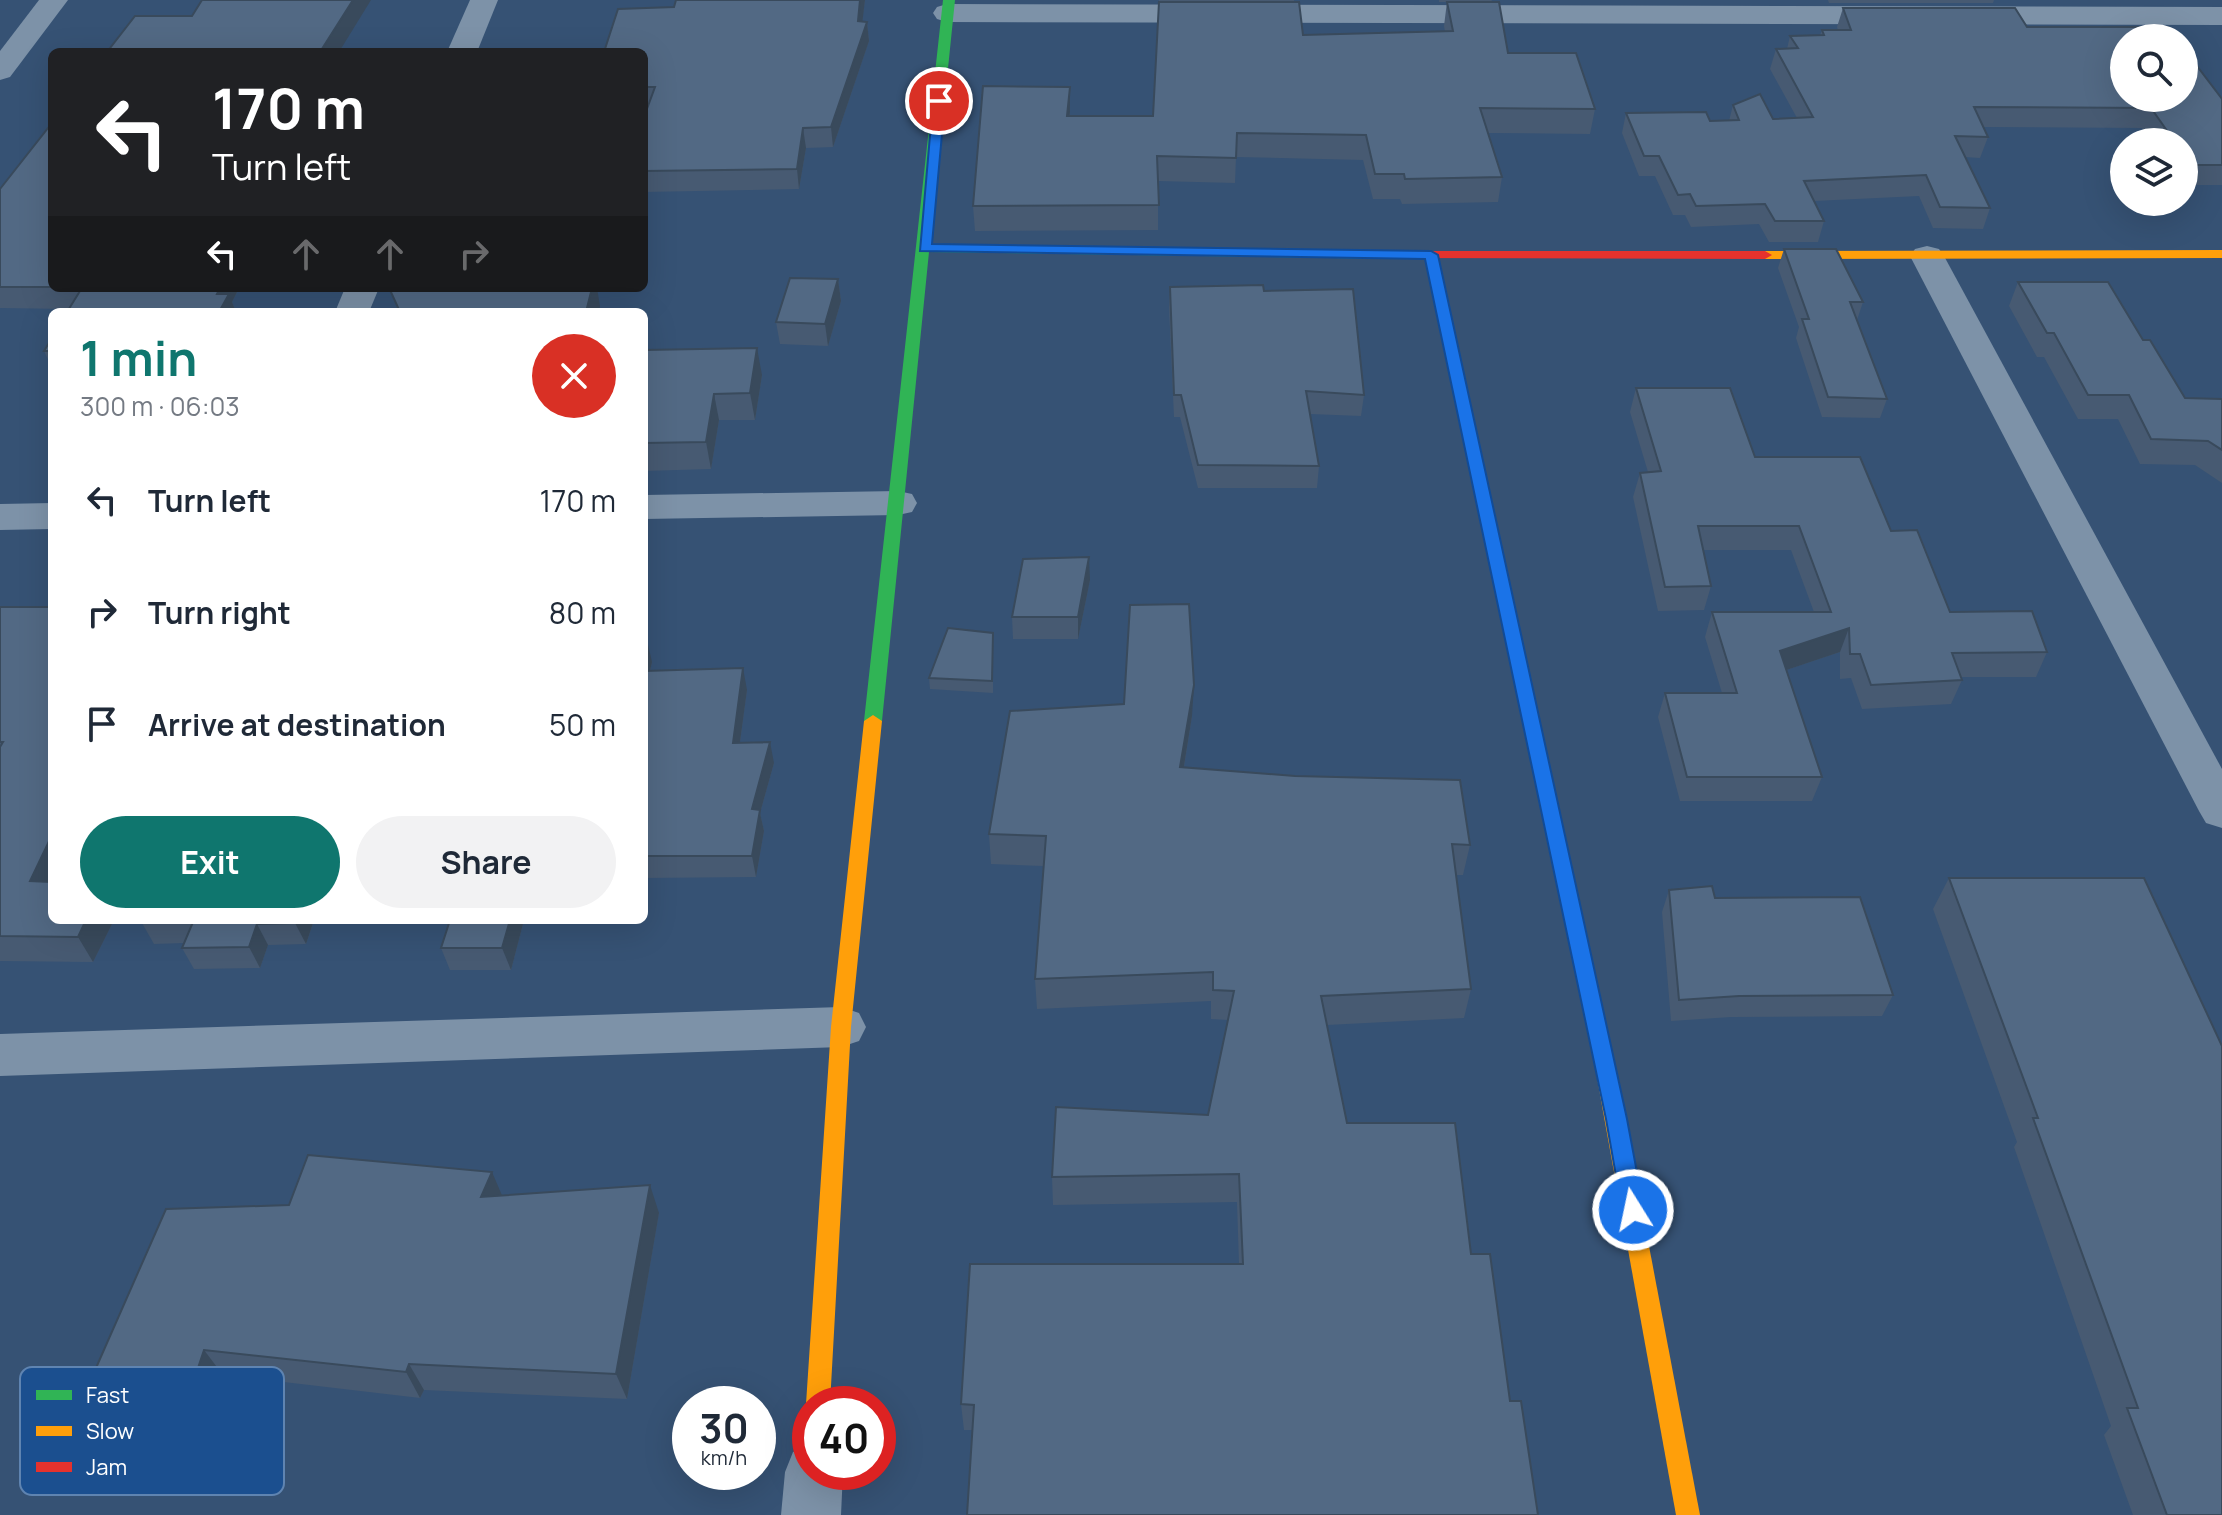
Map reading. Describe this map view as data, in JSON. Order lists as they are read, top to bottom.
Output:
{
  "legend": ["Fast", "Slow", "Jam"],
  "page": {
    "turn": ["170 m", "Turn left"],
    "heading": ["1 min", "300 m · 06:03"],
    "list": [
      {
        "name": "Turn left",
        "value": "170 m"
      },
      {
        "name": "Turn right",
        "value": "80 m"
      },
      {
        "name": "Arrive at destination",
        "value": "50 m"
      }
    ],
    "buttons": ["Exit", "Share"],
    "speed": "30 km/h",
    "limit": "40"
  }
}
